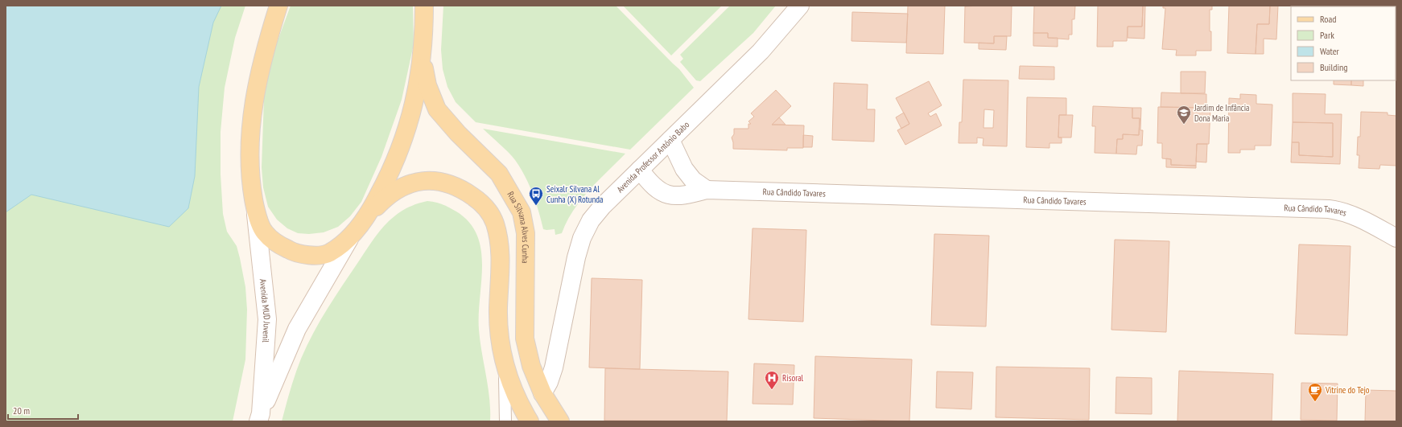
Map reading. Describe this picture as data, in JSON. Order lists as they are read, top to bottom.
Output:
{
  "streets": {
    "main road": ["Rua Silvana Alves Cunha"],
    "street": ["Avenida Professor António Babo", "Rua Cândido Tavares", "Avenida MUD Juvenil"]
  },
  "crossings": [
    ["Avenida Professor António Babo", "Rua Cândido Tavares"],
    ["Avenida Professor António Babo", "Rua Silvana Alves Cunha"]
  ],
  "places": {
    "school or university": ["Jardim de Infância Dona Maria"],
    "bus stop": ["Seixalr Silvana Al Cunha (X) Rotunda"],
    "hospital": ["Risoral"],
    "cafe": ["Vitrine do Tejo"]
  },
  "legend": [
    "Road",
    "Park",
    "Water",
    "Building"
  ],
  "scale_bar": "20 m"
}
